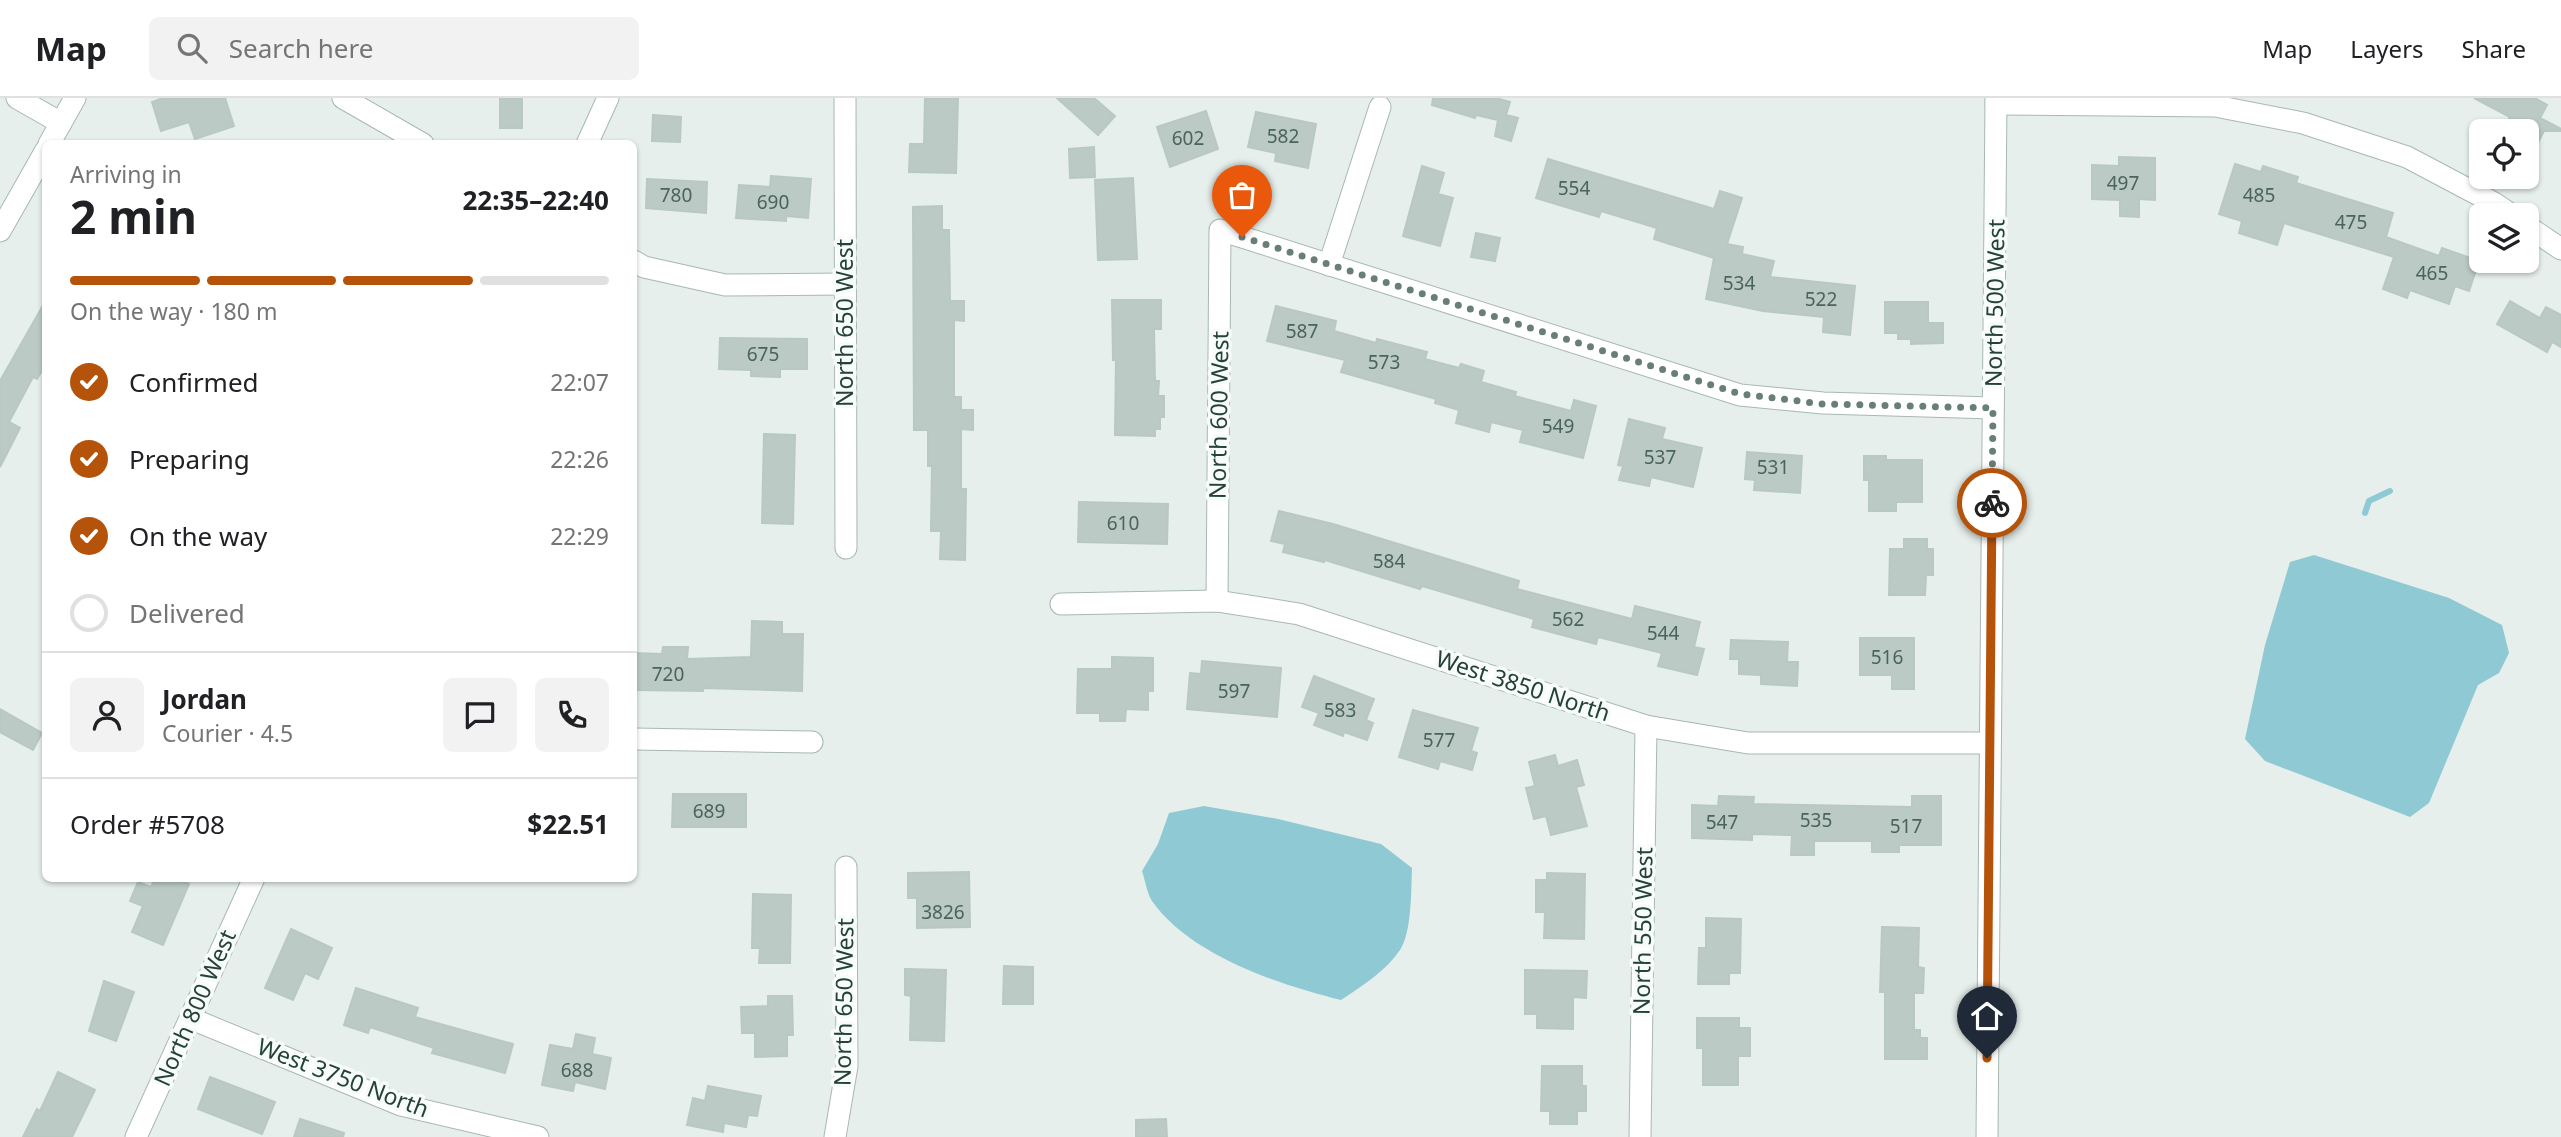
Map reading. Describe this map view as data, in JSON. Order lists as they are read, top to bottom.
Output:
{
  "streets": {
    "street": [
      "North 500 West",
      "North 650 West",
      "North 600 West",
      "West 3850 North",
      "North 550 West",
      "North 800 West",
      "West 3750 North"
    ]
  },
  "crossings": [
    ["North 500 West", "West 3850 North"],
    ["North 600 West", "West 3850 North"],
    ["West 3850 North", "North 550 West"],
    ["North 800 West", "West 3750 North"]
  ],
  "house_numbers": [
    "582",
    "602",
    "497",
    "554",
    "780",
    "485",
    "690",
    "475",
    "465",
    "534",
    "522",
    "587",
    "675",
    "573",
    "549",
    "537",
    "531",
    "610",
    "584",
    "562",
    "544",
    "516",
    "720",
    "597",
    "583",
    "577",
    "689",
    "535",
    "547",
    "517",
    "3826",
    "688"
  ],
  "page": {
    "header": "Map",
    "search": "Search here",
    "nav": ["Map", "Layers", "Share"],
    "heading": ["2 min", "Arriving in", "22:35–22:40"],
    "panel": [
      "Jordan",
      "Courier · 4.5",
      "Order #5708",
      "$22.51"
    ],
    "bar": "On the way · 180 m",
    "list": [
      ["Confirmed", "22:07"],
      ["Preparing", "22:26"],
      ["On the way", "22:29"],
      "Delivered"
    ]
  }
}
